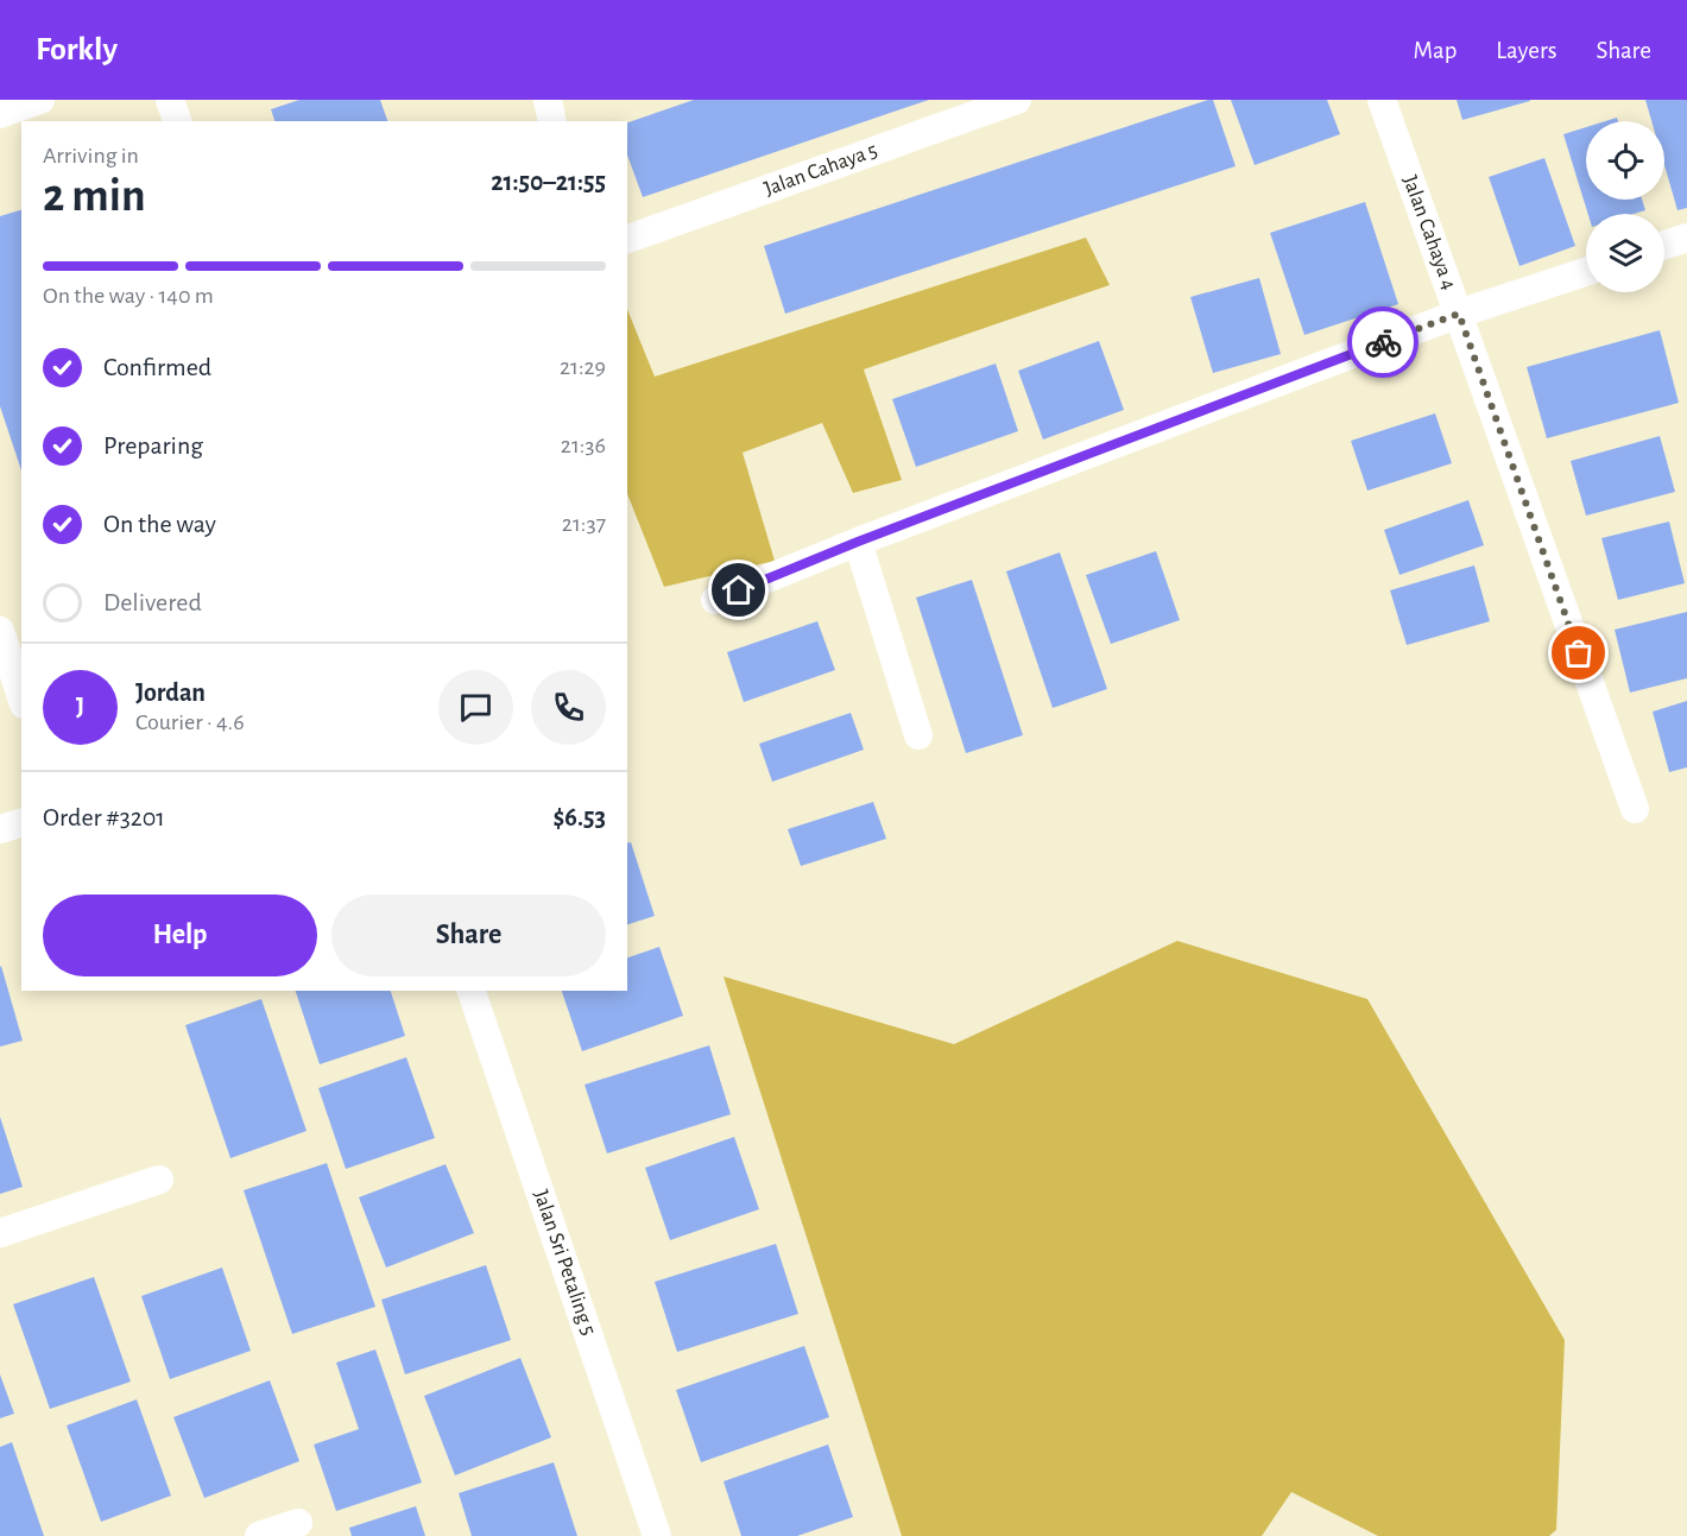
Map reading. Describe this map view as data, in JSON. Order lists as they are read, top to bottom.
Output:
{
  "streets": {
    "street": ["Jalan Cahaya 5", "Jalan Cahaya 4", "Jalan Sri Petaling 5"]
  },
  "page": {
    "header": "Forkly",
    "nav": ["Map", "Layers", "Share"],
    "heading": ["2 min", "Arriving in", "21:50–21:55"],
    "panel": [
      "Jordan",
      "Courier · 4.6",
      "Order #3201",
      "$6.53"
    ],
    "bar": "On the way · 140 m",
    "list": [
      ["Confirmed", "21:29"],
      ["Preparing", "21:36"],
      ["On the way", "21:37"],
      "Delivered"
    ],
    "round": "J",
    "buttons": ["Help", "Share"]
  }
}
